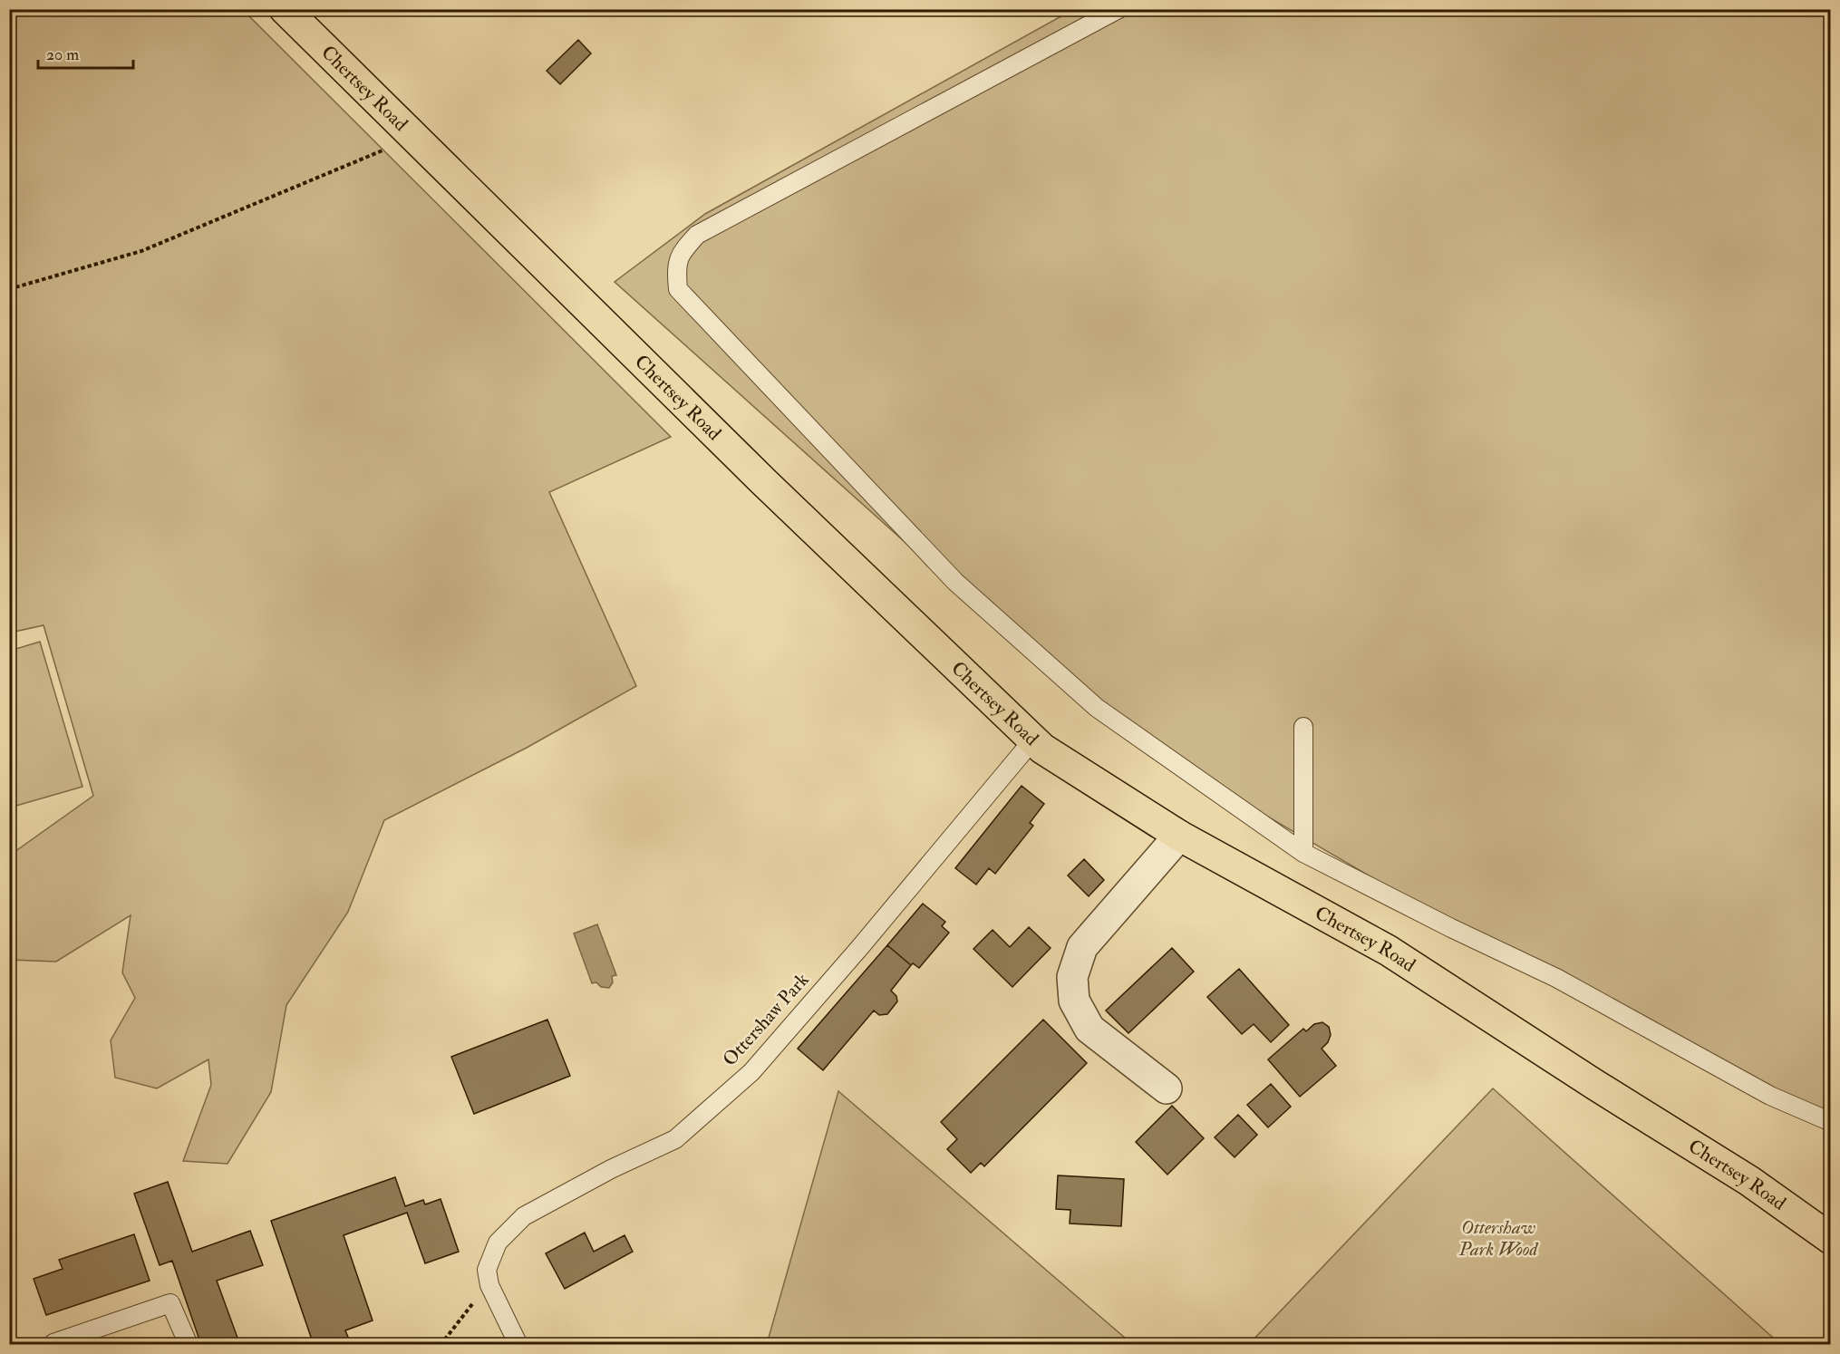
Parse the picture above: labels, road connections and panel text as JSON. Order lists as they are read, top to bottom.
{
  "streets": {
    "main road": ["Chertsey Road"],
    "lane": ["Ottershaw Park"]
  },
  "crossings": [
    ["Chertsey Road", "Ottershaw Park"]
  ],
  "parks": ["Ottershaw Park Wood"],
  "scale_bar": "20 m"
}
